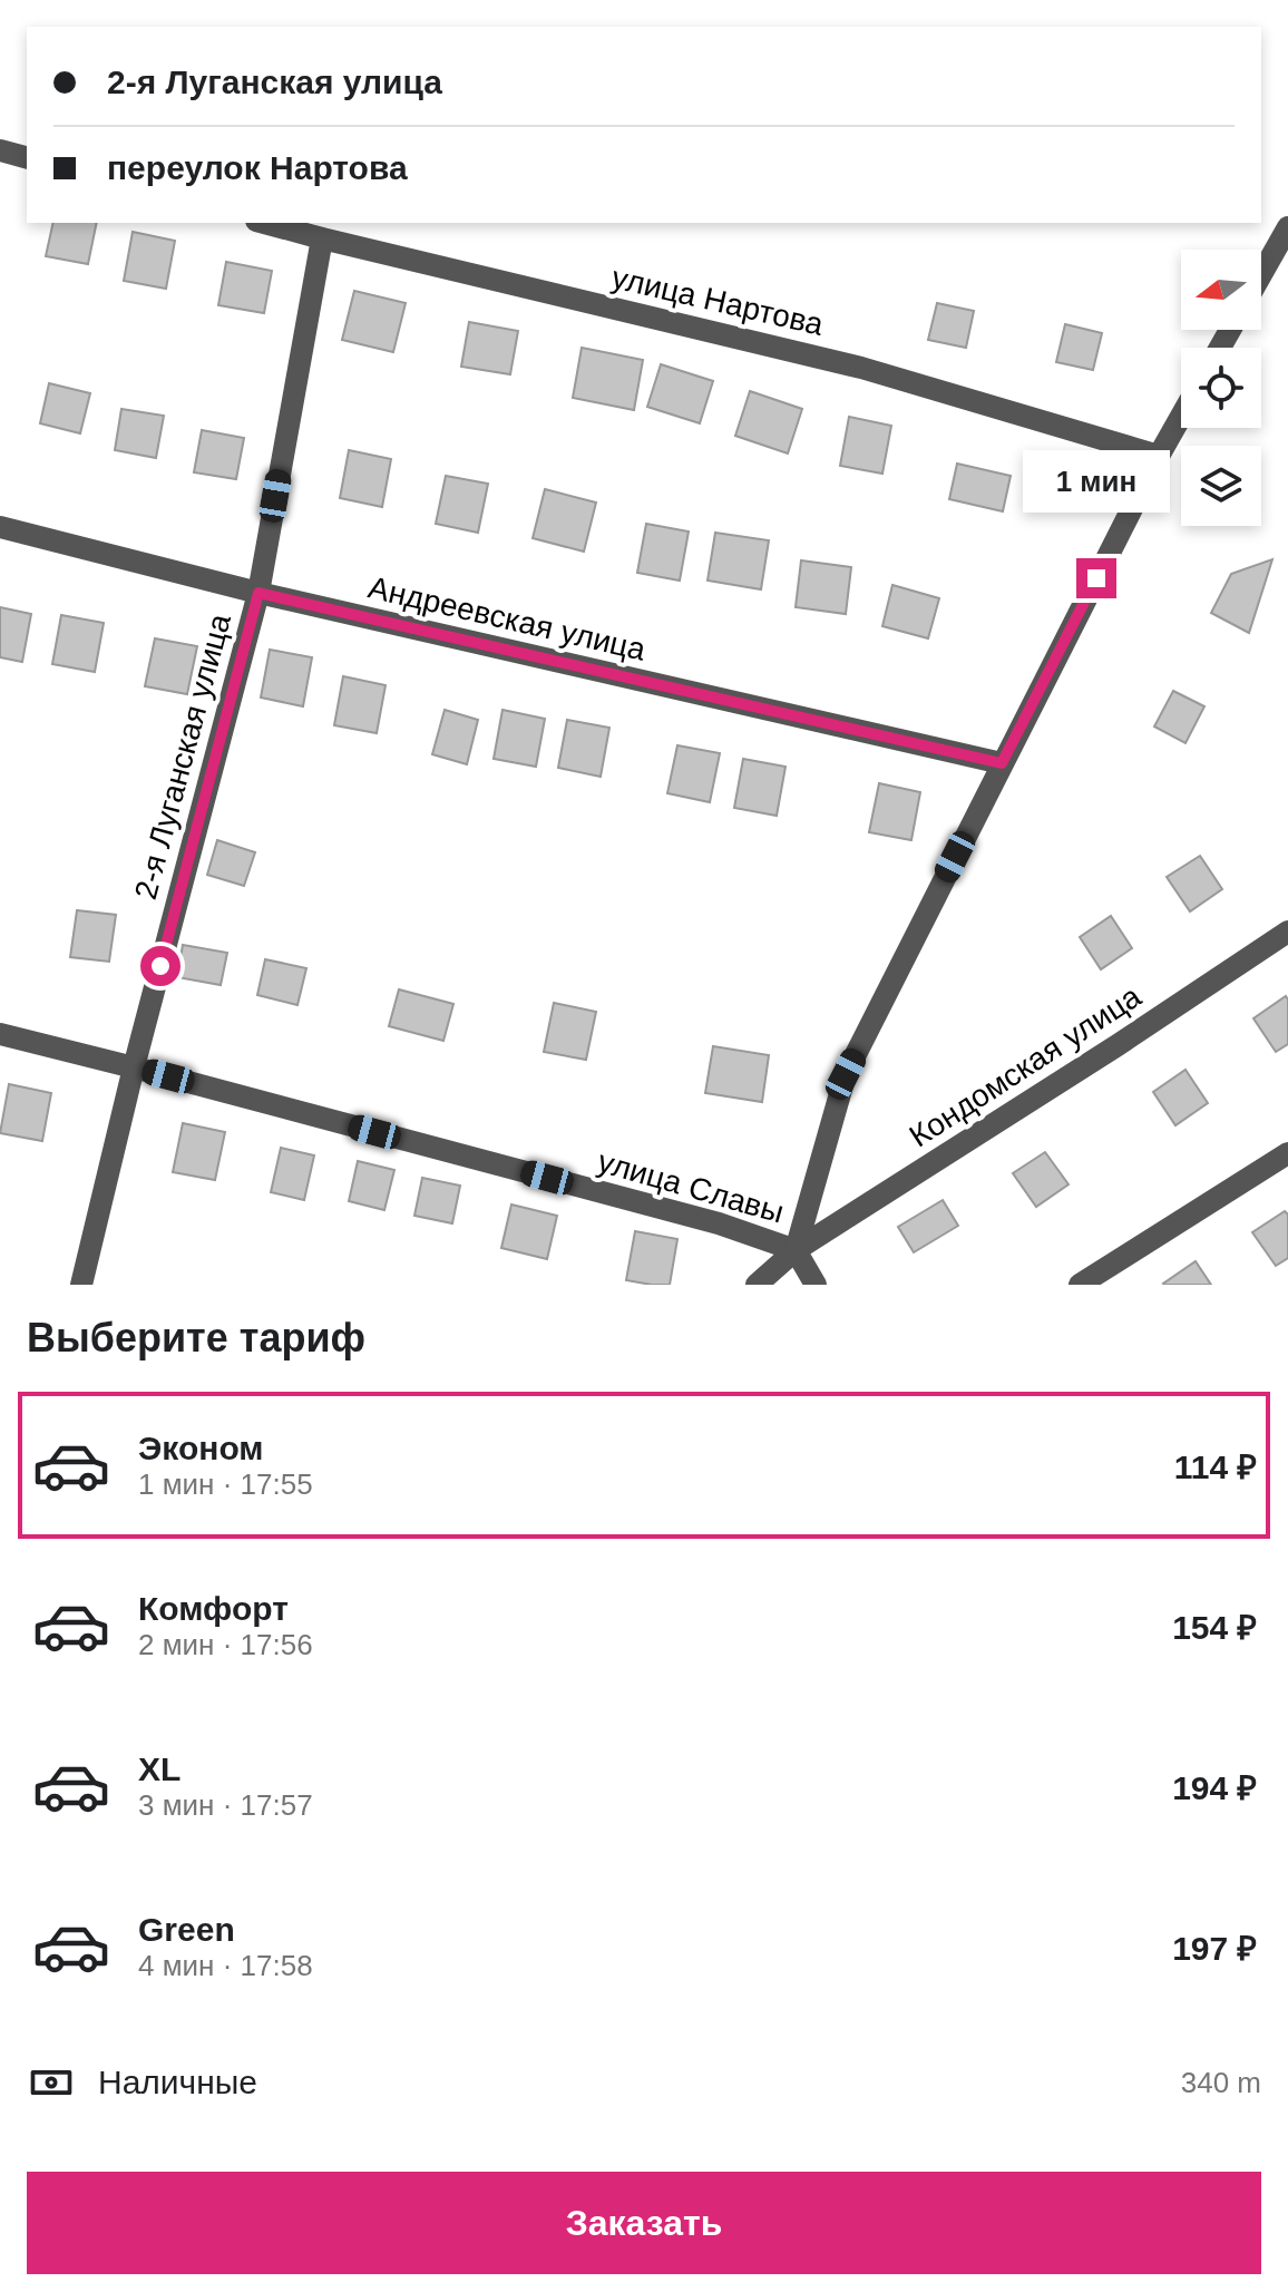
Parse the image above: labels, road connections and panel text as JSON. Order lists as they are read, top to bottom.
{
  "streets": {
    "street": [
      "улица Нартова",
      "Андреевская улица",
      "2-я Луганская улица",
      "Кондомская улица",
      "улица Славы"
    ]
  },
  "crossings": [
    ["улица Нартова", "2-я Луганская улица"],
    ["Андреевская улица", "2-я Луганская улица"],
    ["2-я Луганская улица", "улица Славы"],
    ["Кондомская улица", "улица Славы"]
  ],
  "north": "left",
  "page": {
    "banner": ["2-я Луганская улица", "переулок Нартова"],
    "bubble": "1 мин",
    "heading": "Выберите тариф",
    "list": [
      {
        "name": "Эконом",
        "note": "1 мин · 17:55",
        "value": "114 ₽"
      },
      {
        "name": "Комфорт",
        "note": "2 мин · 17:56",
        "value": "154 ₽"
      },
      {
        "name": "XL",
        "note": "3 мин · 17:57",
        "value": "194 ₽"
      },
      {
        "name": "Green",
        "note": "4 мин · 17:58",
        "value": "197 ₽"
      }
    ],
    "pay": ["Наличные", "340 m"],
    "buttons": "Заказать"
  }
}
